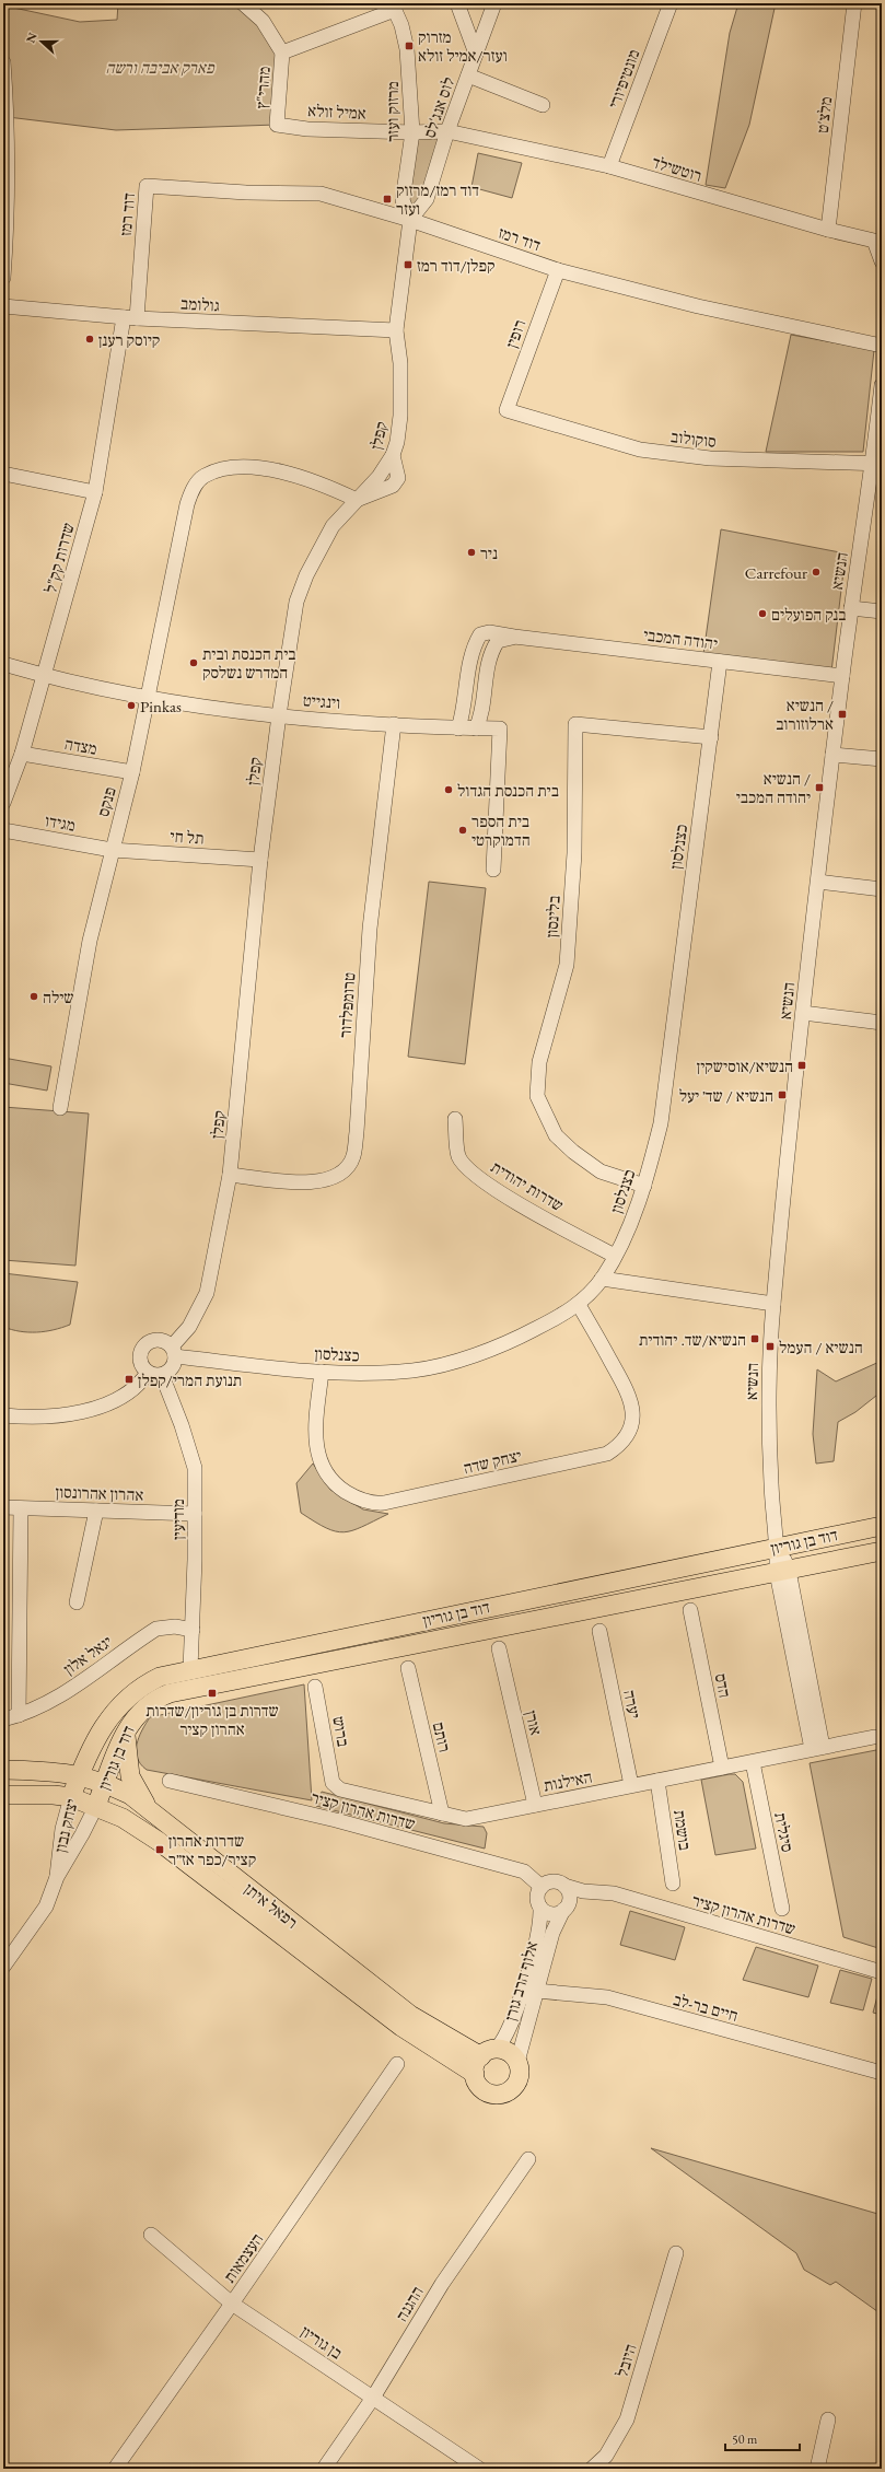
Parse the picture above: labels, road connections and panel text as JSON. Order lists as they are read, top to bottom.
{
  "streets": {
    "main road": ["דוד בן גוריון", "יצחק נבון", "רפאל איתן"],
    "street": [
      "מונטיפיורי",
      "מהרי\"ץ",
      "לוס אנג'לס",
      "אמיל זולא",
      "מרזוק ועזר",
      "מלצ'ט",
      "רוטשילד",
      "דוד רמז",
      "גולומב",
      "רופין",
      "קפלן",
      "סוקולוב",
      "שדרות קק\"ל",
      "הנשיא",
      "יהודה המכבי",
      "וינגייט",
      "מצדה",
      "פנקס",
      "מגידו",
      "תל חי",
      "כצנלסון",
      "בלינסון",
      "טרומפלדור",
      "שדרות יהודית",
      "יצחק שדה",
      "אהרון אהרונסון",
      "מודיעין",
      "יגאל אלון",
      "הדס",
      "יערה",
      "אורן",
      "ברוש",
      "רותם",
      "האילנות",
      "שדרות אהרון קציר",
      "בושמת",
      "סיגלית",
      "אלוף הרב גורן",
      "חיים בר-לב",
      "העצמאות",
      "ההגנה",
      "בן גוריון",
      "היובל"
    ]
  },
  "crossings": [
    ["מונטיפיורי", "רוטשילד"],
    ["מהרי\"ץ", "אמיל זולא"],
    ["מהרי\"ץ", "מרזוק ועזר"],
    ["לוס אנג'לס", "אמיל זולא"],
    ["לוס אנג'לס", "מרזוק ועזר"],
    ["לוס אנג'לס", "רוטשילד"],
    ["לוס אנג'לס", "דוד רמז"],
    ["לוס אנג'לס", "קפלן"],
    ["אמיל זולא", "מרזוק ועזר"],
    ["אמיל זולא", "רוטשילד"],
    ["מרזוק ועזר", "דוד רמז"],
    ["מרזוק ועזר", "קפלן"],
    ["מלצ'ט", "רוטשילד"],
    ["דוד רמז", "גולומב"],
    ["דוד רמז", "רופין"],
    ["דוד רמז", "קפלן"],
    ["דוד רמז", "שדרות קק\"ל"],
    ["גולומב", "קפלן"],
    ["גולומב", "שדרות קק\"ל"],
    ["רופין", "סוקולוב"],
    ["קפלן", "וינגייט"],
    ["קפלן", "פנקס"],
    ["קפלן", "תל חי"],
    ["קפלן", "כצנלסון"],
    ["קפלן", "טרומפלדור"],
    ["קפלן", "מודיעין"],
    ["סוקולוב", "הנשיא"],
    ["שדרות קק\"ל", "וינגייט"],
    ["שדרות קק\"ל", "מצדה"],
    ["הנשיא", "יהודה המכבי"],
    ["הנשיא", "דוד בן גוריון"],
    ["יהודה המכבי", "וינגייט"],
    ["יהודה המכבי", "כצנלסון"],
    ["וינגייט", "פנקס"],
    ["וינגייט", "טרומפלדור"],
    ["מצדה", "פנקס"],
    ["פנקס", "מגידו"],
    ["פנקס", "תל חי"],
    ["מגידו", "תל חי"],
    ["כצנלסון", "בלינסון"],
    ["כצנלסון", "שדרות יהודית"],
    ["כצנלסון", "יצחק שדה"],
    ["כצנלסון", "מודיעין"],
    ["אהרון אהרונסון", "מודיעין"],
    ["מודיעין", "דוד בן גוריון"],
    ["מודיעין", "יגאל אלון"],
    ["דוד בן גוריון", "יצחק נבון"],
    ["דוד בן גוריון", "רפאל איתן"],
    ["הדס", "האילנות"],
    ["יערה", "האילנות"],
    ["אורן", "האילנות"],
    ["ברוש", "האילנות"],
    ["רותם", "האילנות"],
    ["האילנות", "בושמת"],
    ["האילנות", "סיגלית"],
    ["שדרות אהרון קציר", "אלוף הרב גורן"],
    ["יצחק נבון", "רפאל איתן"],
    ["רפאל איתן", "אלוף הרב גורן"],
    ["אלוף הרב גורן", "חיים בר-לב"],
    ["העצמאות", "בן גוריון"],
    ["ההגנה", "בן גוריון"]
  ],
  "parks": ["פארק אביבה ורשה"],
  "places": {
    "transit": [
      "מזרוק ועזר/אמיל זולא",
      "דוד רמז/מרזוק ועזר",
      "קפלן/דוד רמז",
      "הנשיא / ארלוזורוב",
      "הנשיא / יהודה המכבי",
      "הנשיא/אוסישקין",
      "הנשיא / שד׳ יעל",
      "הנשיא/שד. יהודית",
      "הנשיא / העמל",
      "תנועת המרי/קפלן",
      "שדרות בן גוריון/שדרות אהרון קציר",
      "שדרות אהרון קציר/כפר אז״ר"
    ],
    "other": [
      "קיוסק רענן",
      "ניר",
      "Carrefour",
      "בנק הפועלים",
      "בית הכנסת ובית המדרש נשלסק",
      "Pinkas",
      "בית הכנסת הגדול",
      "בית הספר הדמוקרטי",
      "שילה"
    ]
  },
  "scale_bar": "50 m",
  "north": "left"
}
